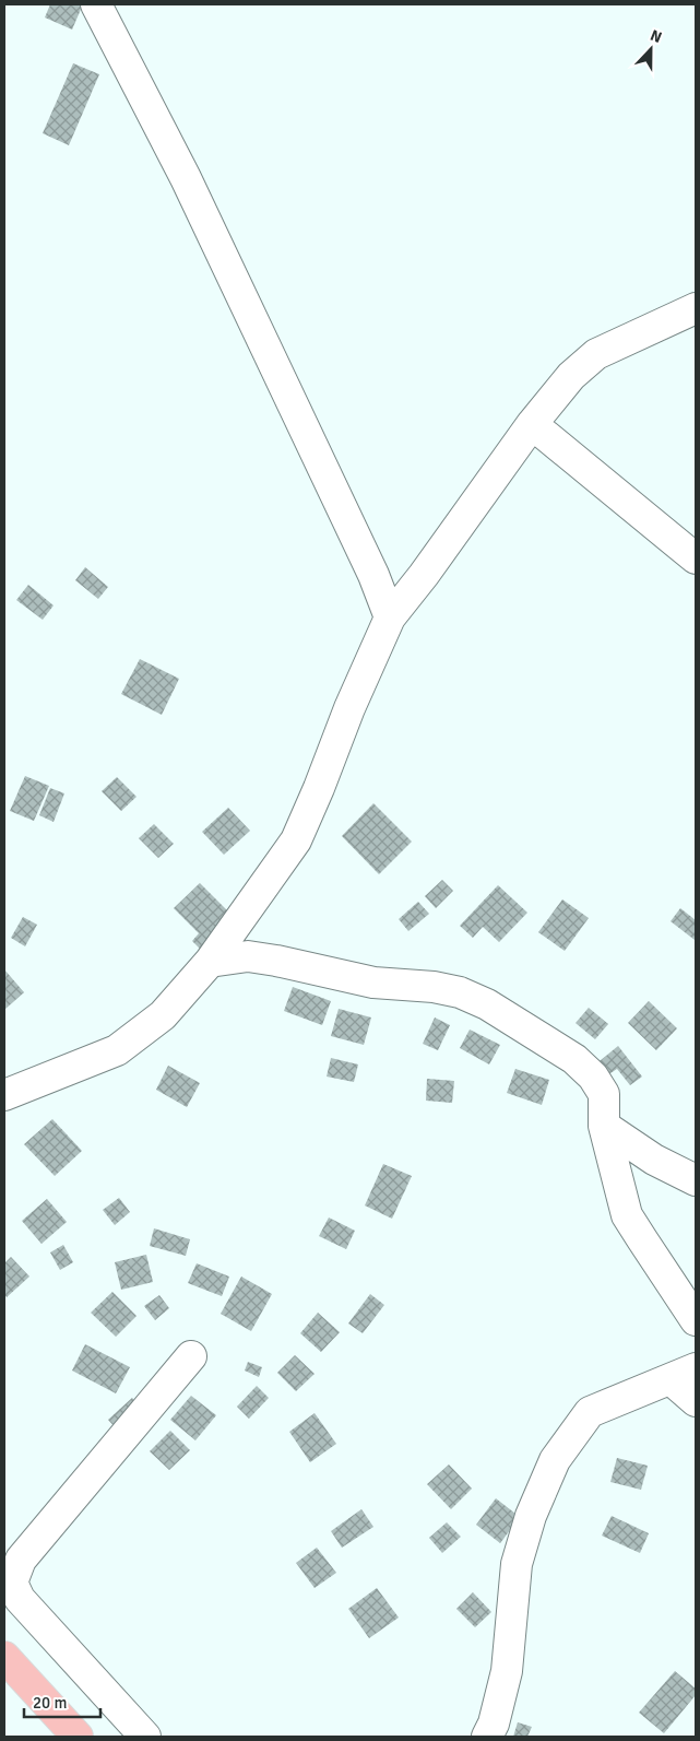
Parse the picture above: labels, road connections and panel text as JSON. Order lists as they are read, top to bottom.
{
  "scale_bar": "20 m",
  "north": "top"
}
